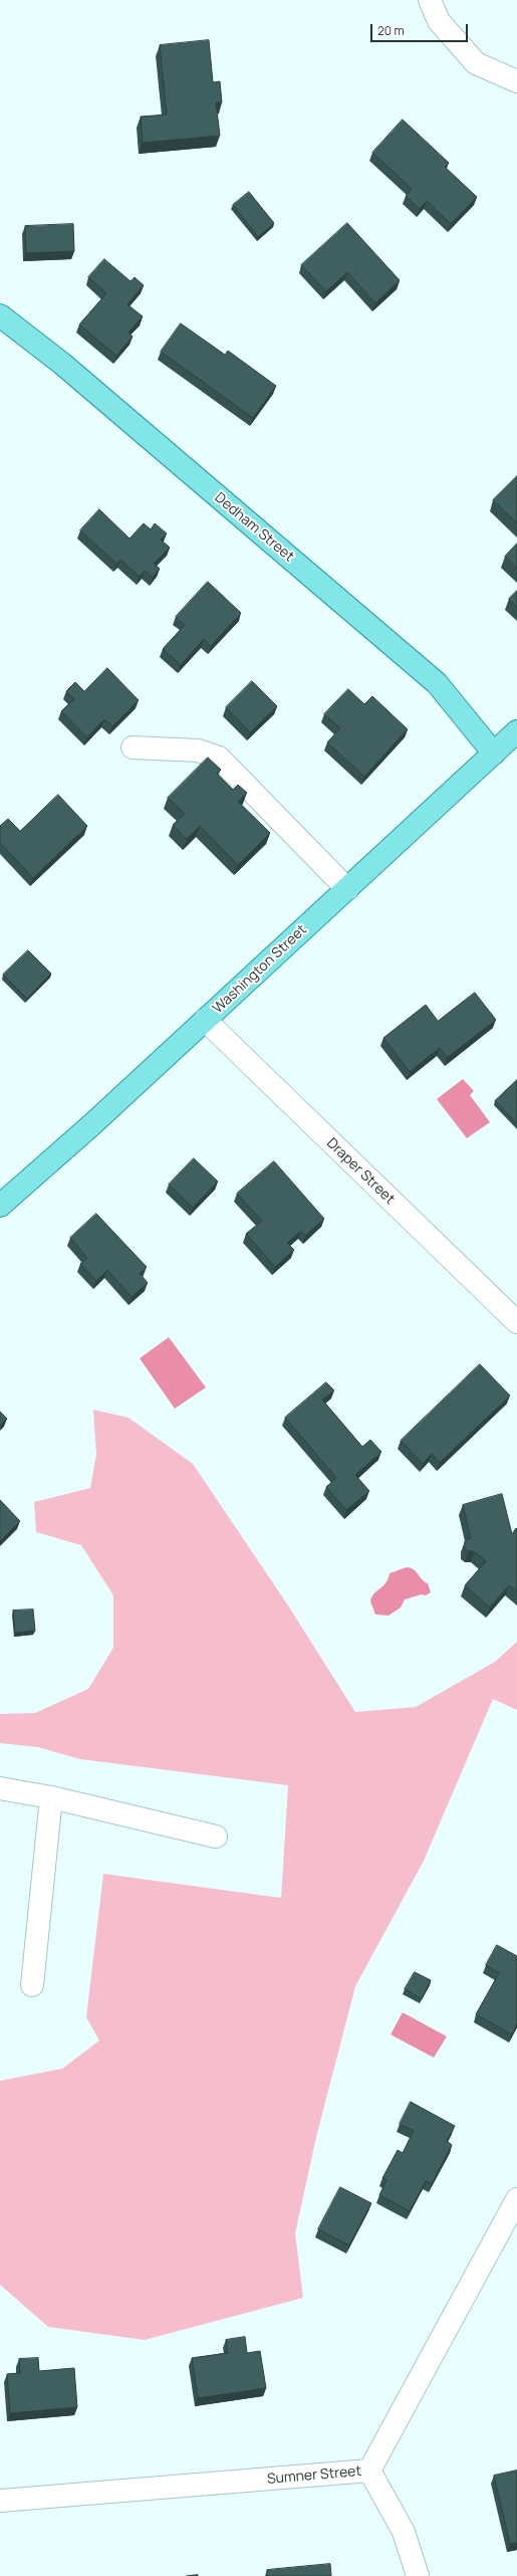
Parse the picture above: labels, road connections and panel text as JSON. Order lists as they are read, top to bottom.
{
  "streets": {
    "main road": ["Dedham Street", "Washington Street"],
    "street": ["Draper Street", "Sumner Street"]
  },
  "crossings": [
    ["Dedham Street", "Washington Street"],
    ["Washington Street", "Draper Street"]
  ],
  "scale_bar": "20 m"
}
